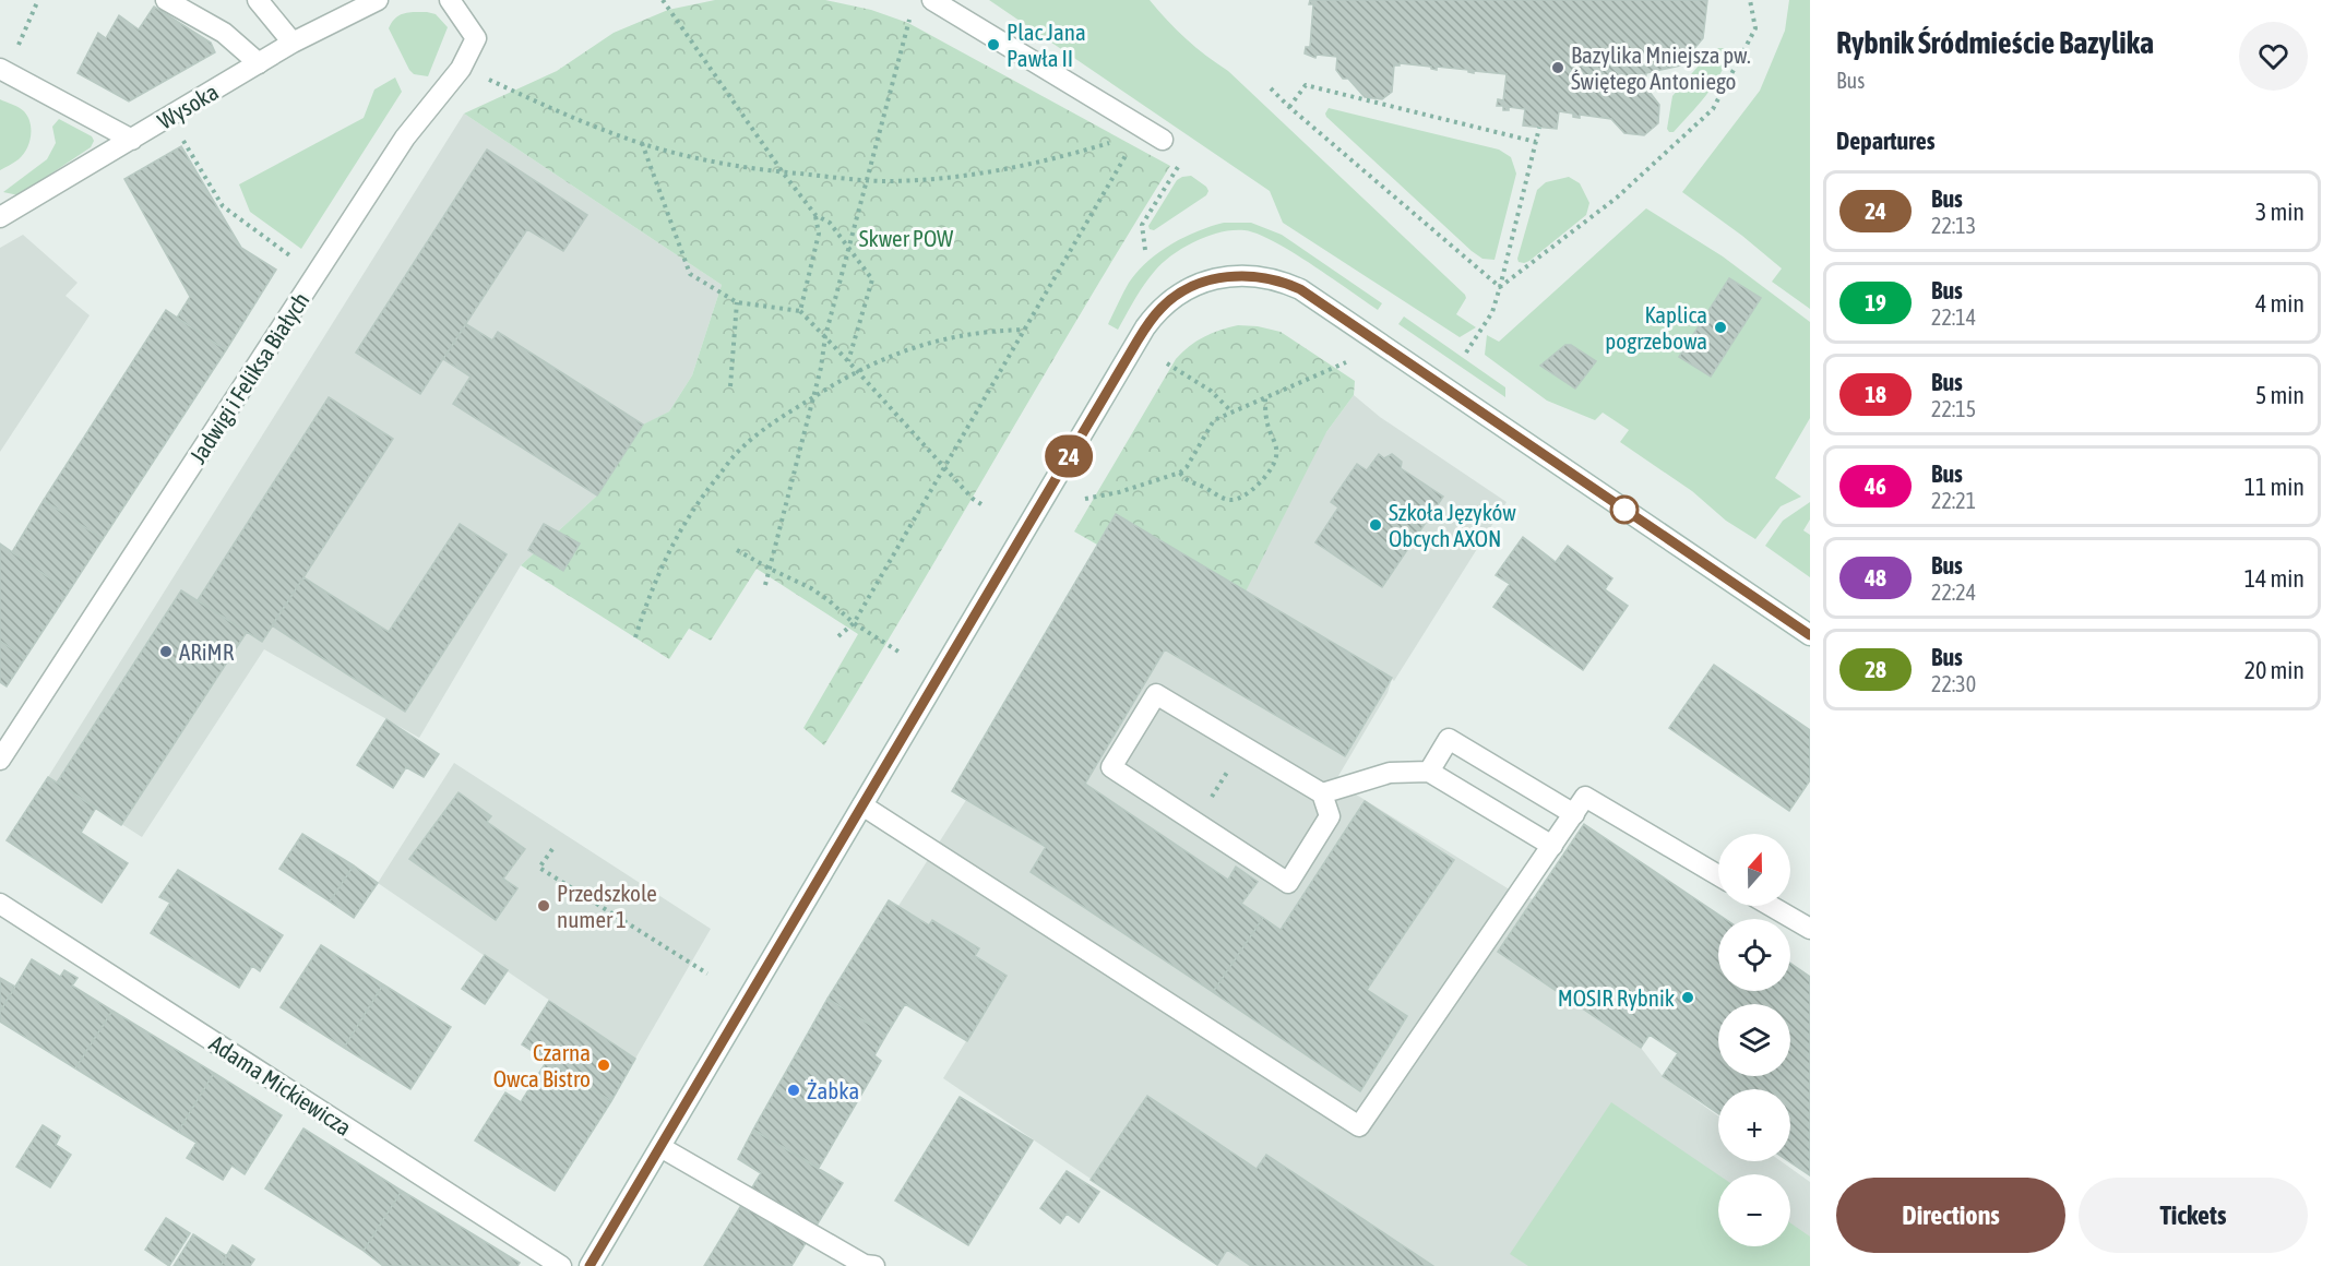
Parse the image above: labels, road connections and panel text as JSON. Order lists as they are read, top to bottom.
{
  "streets": {
    "street": ["Wysoka", "Jadwigi i Feliksa Białych", "Adama Mickiewicza"]
  },
  "parks": ["Skwer POW"],
  "places": [
    "Plac Jana Pawła II",
    "Bazylika Mniejsza pw. Świętego Antoniego",
    "Kaplica pogrzebowa",
    "Szkoła Języków Obcych AXON",
    "ARiMR",
    "Przedszkole numer 1",
    "MOSIR Rybnik",
    "Czarna Owca Bistro",
    "Żabka"
  ],
  "lines": ["bus line 24"],
  "north": "top",
  "page": {
    "on_map": "24",
    "heading": [
      ["Rybnik Śródmieście Bazylika", "Bus"],
      "Departures"
    ],
    "list": [
      {
        "mark": "24",
        "name": "Bus",
        "note": "22:13",
        "value": "3 min"
      },
      {
        "mark": "19",
        "name": "Bus",
        "note": "22:14",
        "value": "4 min"
      },
      {
        "mark": "18",
        "name": "Bus",
        "note": "22:15",
        "value": "5 min"
      },
      {
        "mark": "46",
        "name": "Bus",
        "note": "22:21",
        "value": "11 min"
      },
      {
        "mark": "48",
        "name": "Bus",
        "note": "22:24",
        "value": "14 min"
      },
      {
        "mark": "28",
        "name": "Bus",
        "note": "22:30",
        "value": "20 min"
      }
    ],
    "map_buttons": ["+", "−"],
    "buttons": ["Directions", "Tickets"]
  }
}
